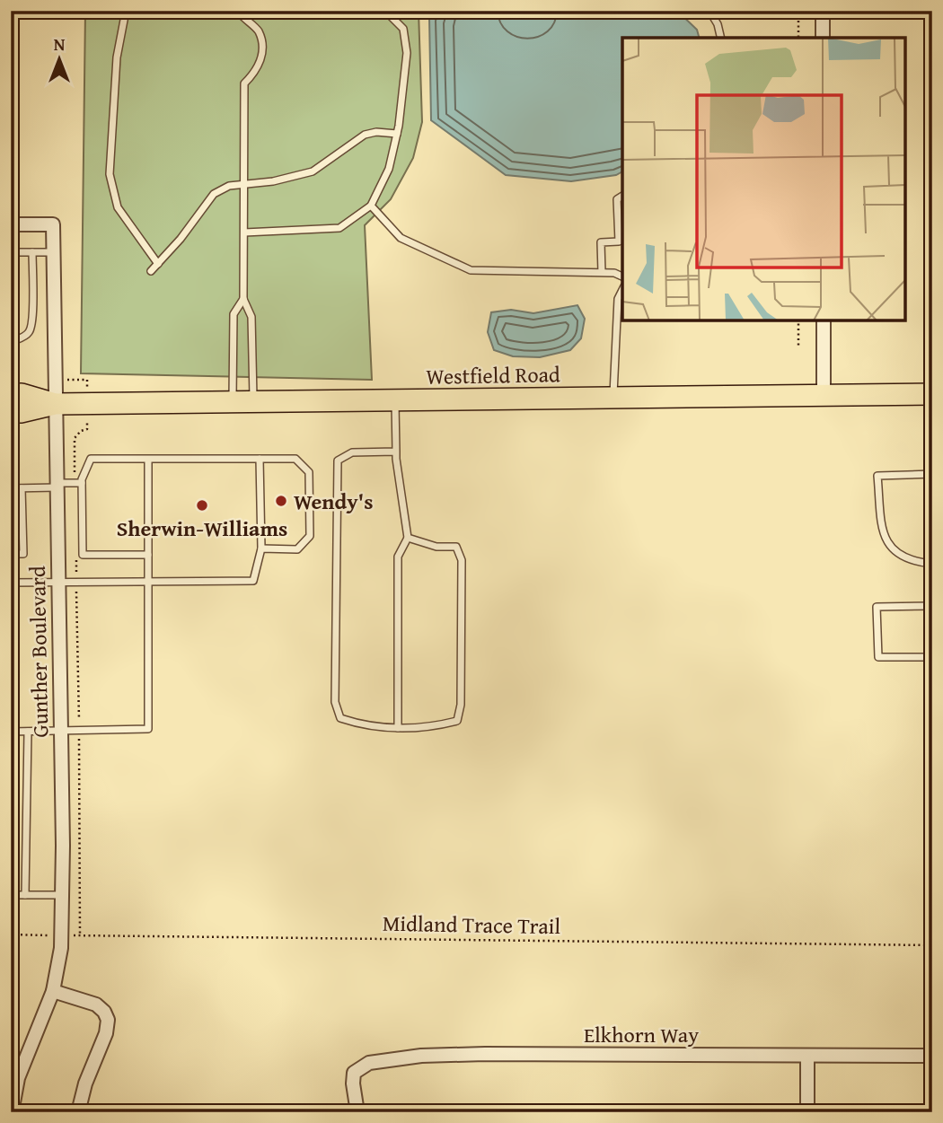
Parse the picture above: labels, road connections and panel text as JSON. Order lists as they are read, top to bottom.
{
  "streets": {
    "main road": ["Westfield Road"],
    "street": ["Gunther Boulevard", "Elkhorn Way"],
    "path": ["Midland Trace Trail"]
  },
  "crossings": [
    ["Westfield Road", "Gunther Boulevard"],
    ["Gunther Boulevard", "Midland Trace Trail"]
  ],
  "places": ["Wendy's", "Sherwin-Williams"],
  "north": "top"
}
